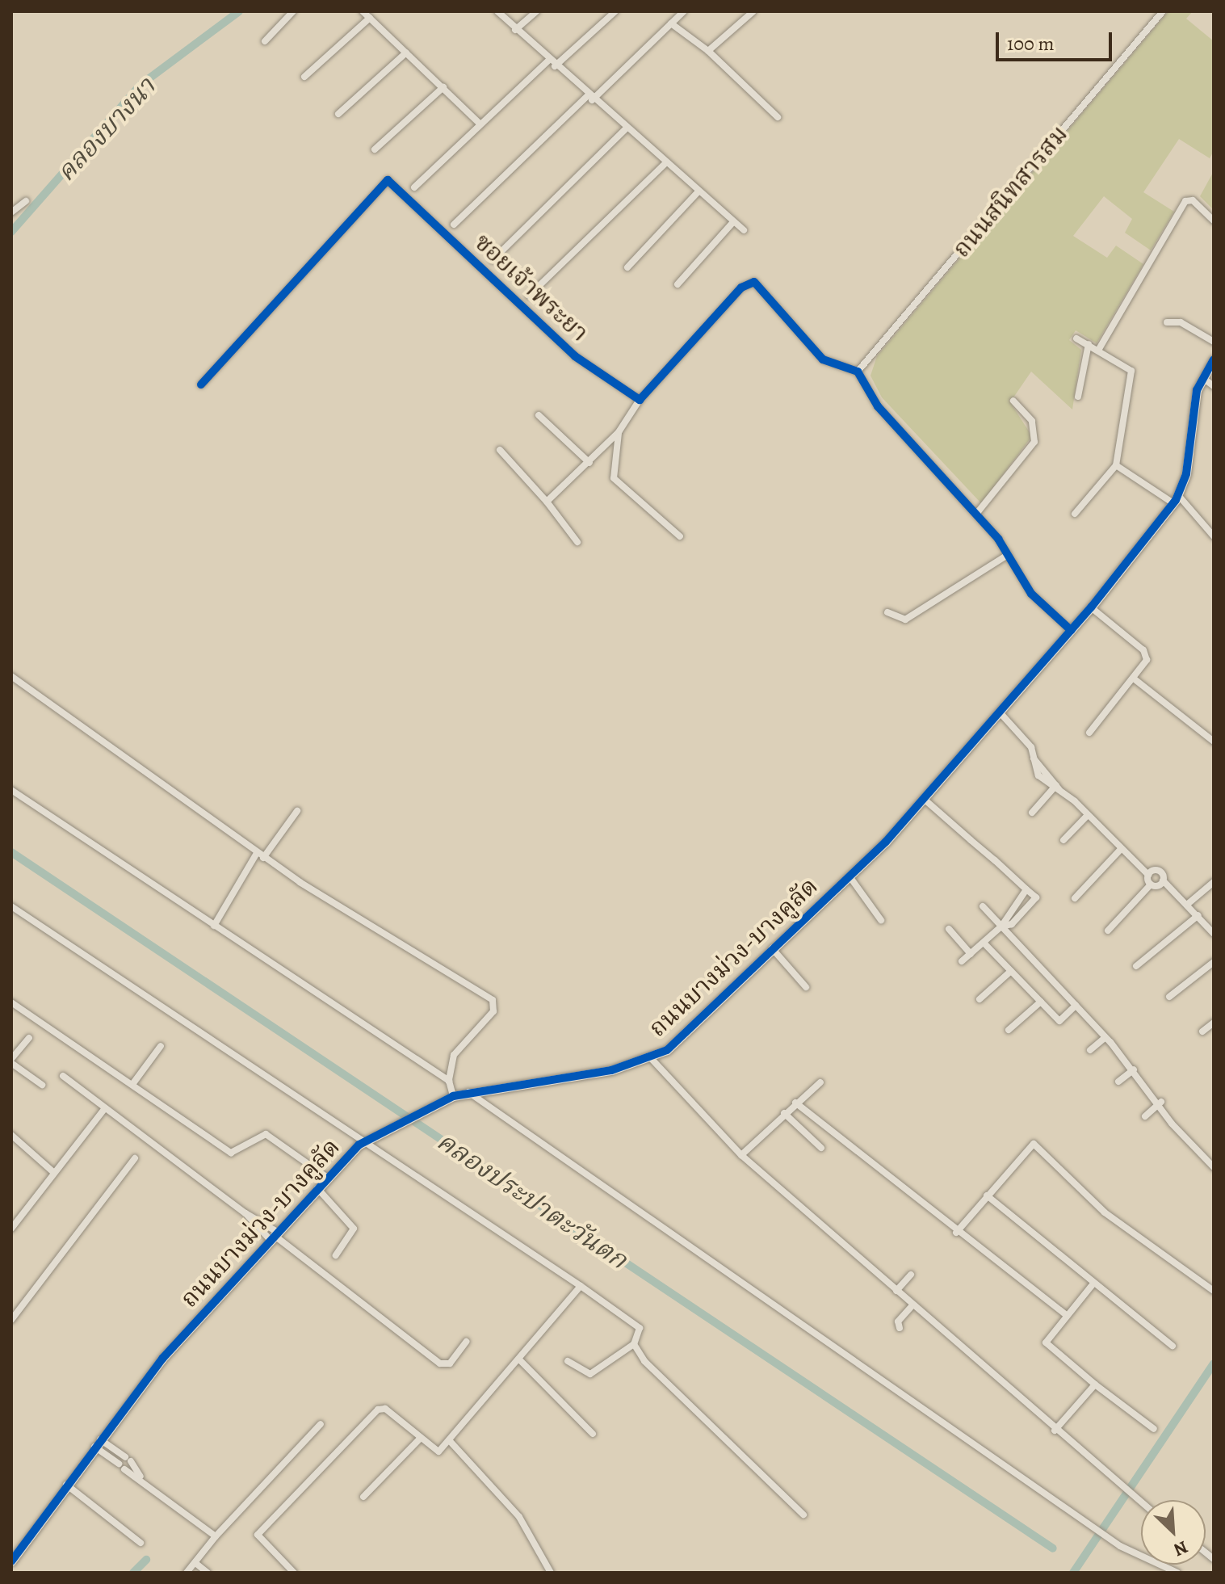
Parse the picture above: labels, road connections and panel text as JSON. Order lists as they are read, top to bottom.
{
  "streets": {
    "street": ["ถนนสนิทสารสม", "ซอยเจ้าพระยา", "ถนนบางม่วง-บางคูลัด"]
  },
  "water": ["คลองบางนา", "คลองประปาตะวันตก"],
  "scale_bar": "100 m",
  "north": "bottom right"
}
